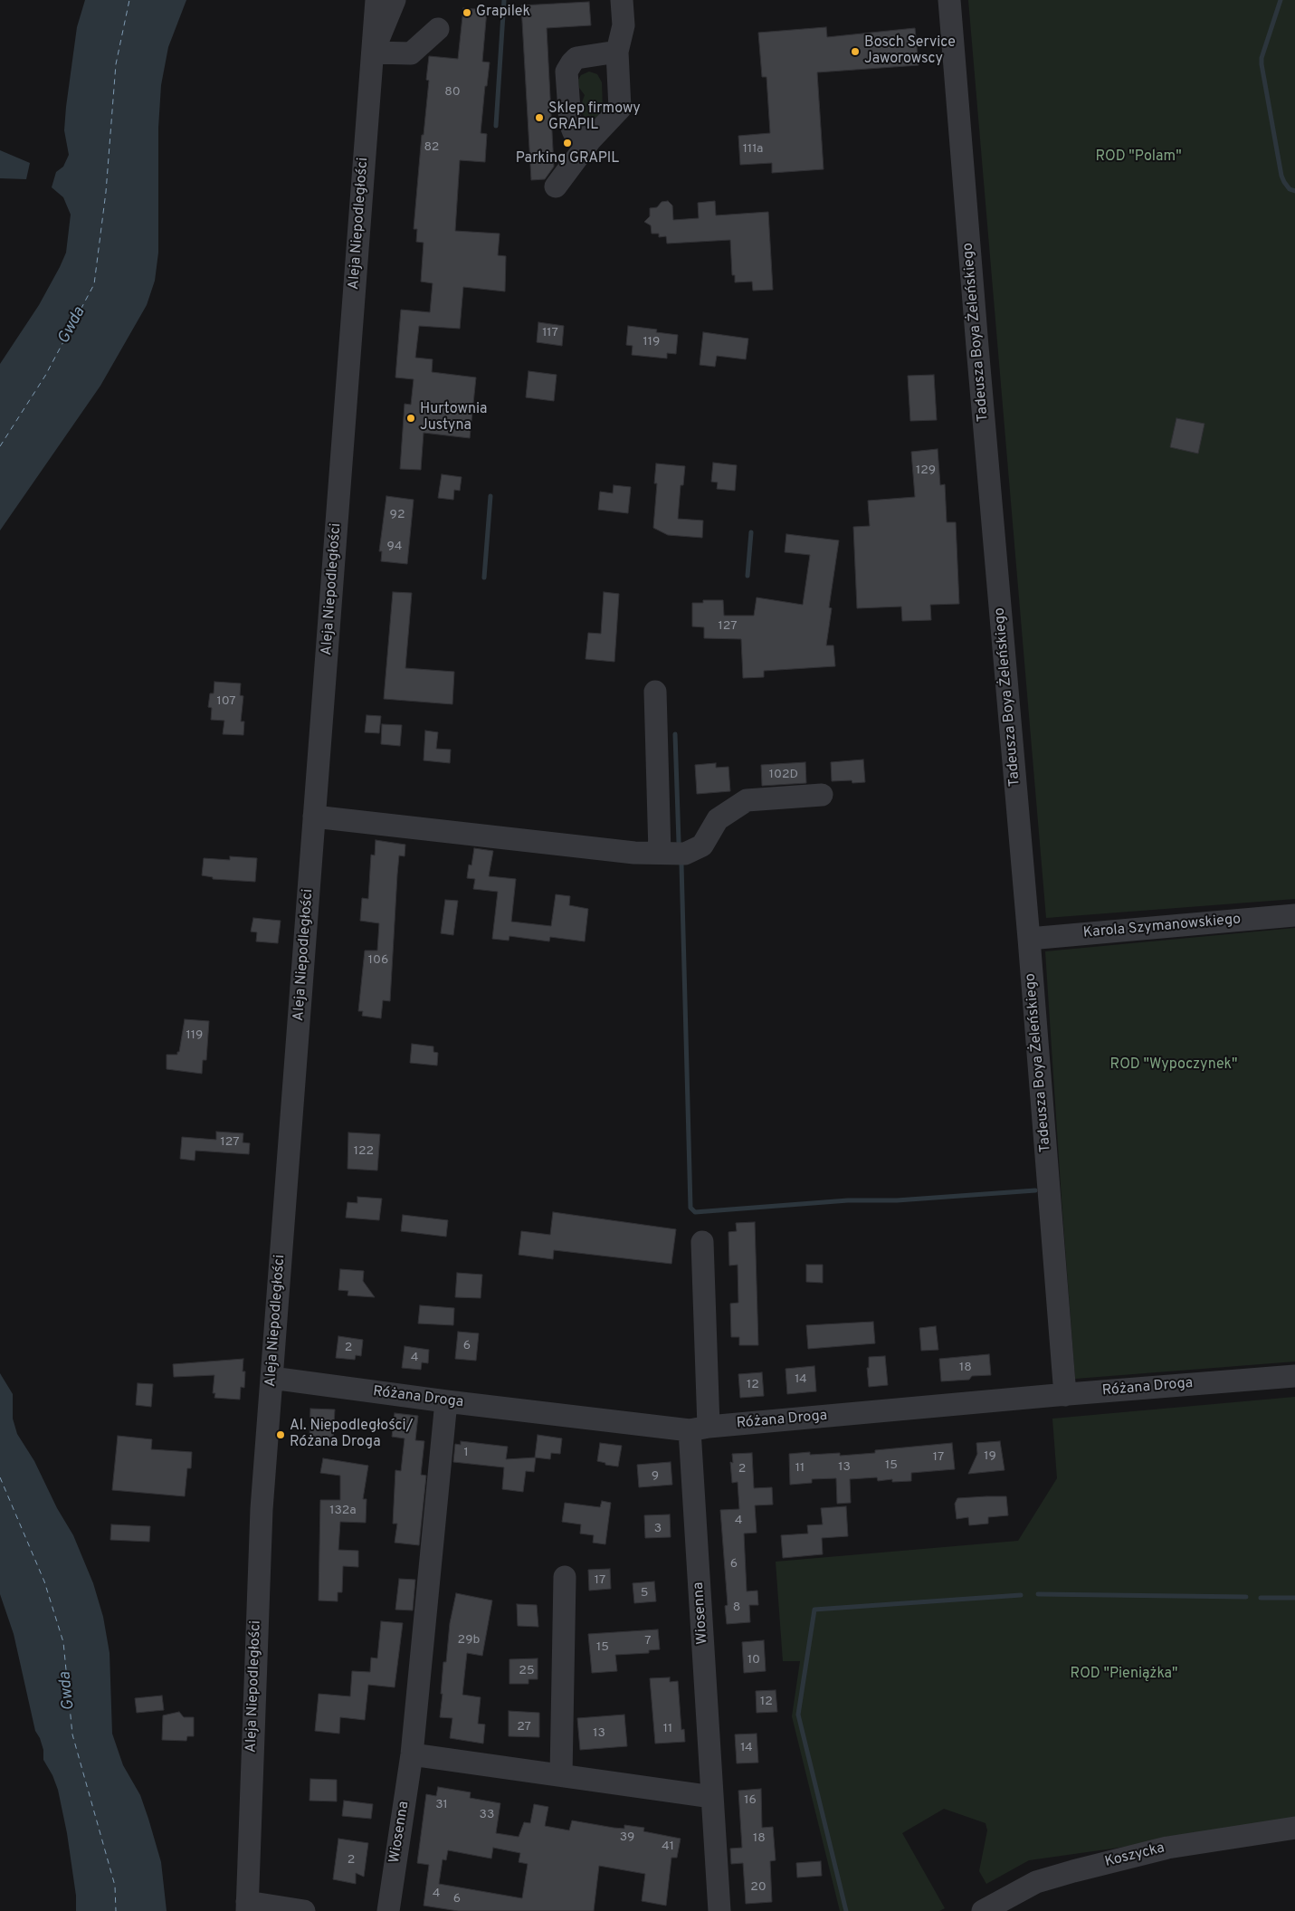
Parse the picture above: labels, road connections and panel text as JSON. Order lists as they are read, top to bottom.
{
  "streets": {
    "street": [
      "Aleja Niepodległości",
      "Tadeusza Boya Żeleńskiego",
      "Karola Szymanowskiego",
      "Różana Droga",
      "Wiosenna",
      "Koszycka"
    ]
  },
  "crossings": [
    ["Aleja Niepodległości", "Różana Droga"],
    ["Tadeusza Boya Żeleńskiego", "Karola Szymanowskiego"],
    ["Tadeusza Boya Żeleńskiego", "Różana Droga"],
    ["Różana Droga", "Wiosenna"]
  ],
  "water": ["Gwda"],
  "parks": ["ROD \"Polam\"", "ROD \"Wypoczynek\"", "ROD \"Pieniążka\""],
  "places": [
    "Grapilek",
    "Bosch Service Jaworowscy",
    "Sklep firmowy GRAPIL",
    "Parking GRAPIL",
    "Hurtownia Justyna",
    "Al. Niepodległości/ Różana Droga"
  ],
  "house_numbers": [
    "80",
    "82",
    "111a",
    "117",
    "119",
    "129",
    "92",
    "94",
    "127",
    "107",
    "102D",
    "106",
    "119",
    "127",
    "122",
    "6",
    "2",
    "4",
    "18",
    "14",
    "12",
    "1",
    "19",
    "17",
    "15",
    "13",
    "11",
    "2",
    "9",
    "132a",
    "4",
    "3",
    "6",
    "17",
    "5",
    "8",
    "29b",
    "7",
    "15",
    "10",
    "25",
    "12",
    "27",
    "11",
    "13",
    "14",
    "16",
    "31",
    "33",
    "39",
    "18",
    "41",
    "2",
    "20",
    "4",
    "6"
  ]
}
